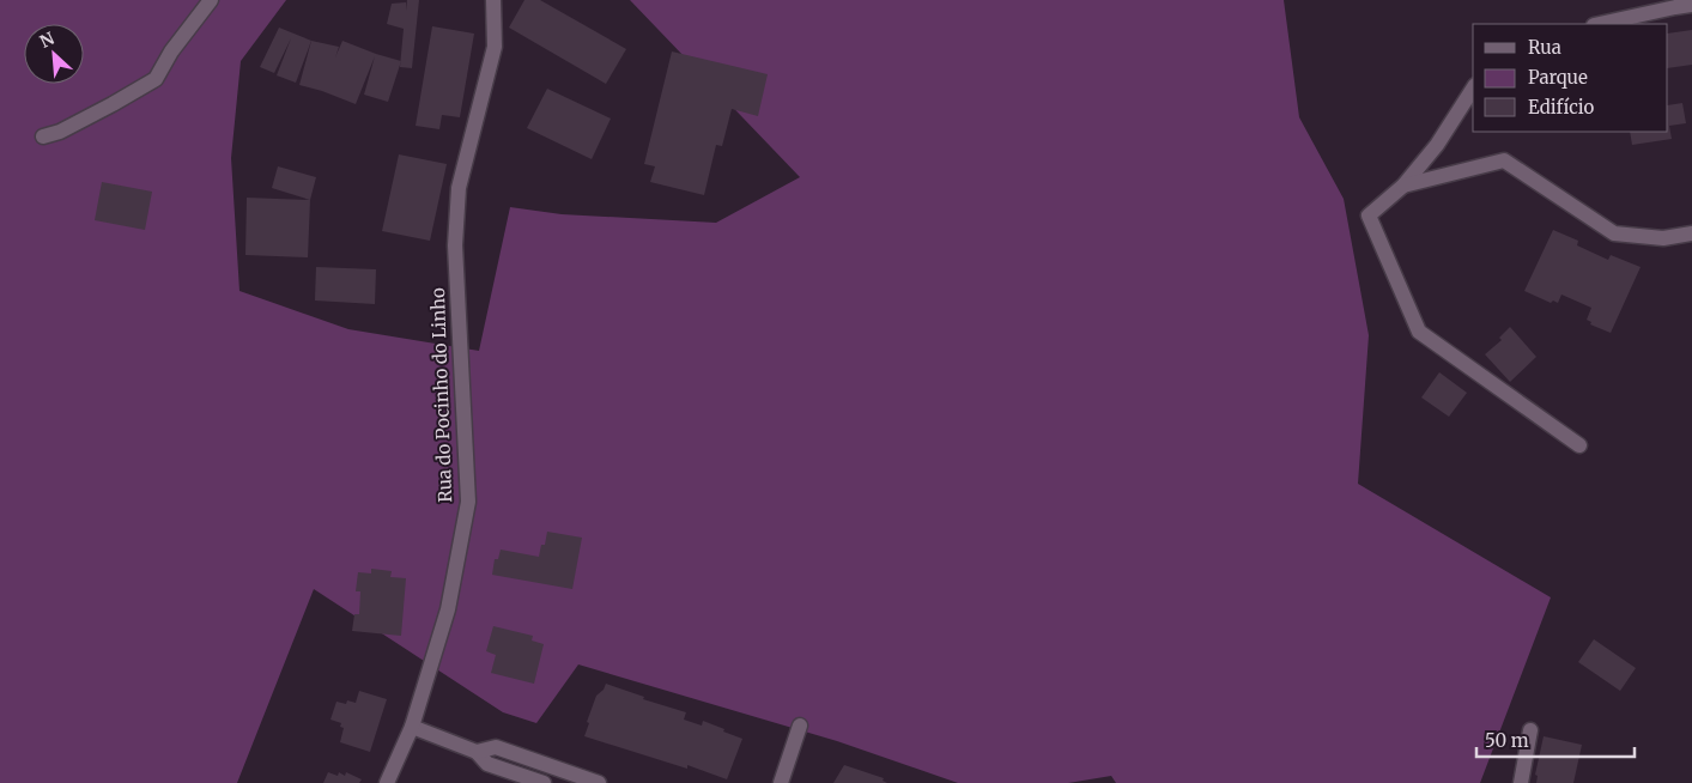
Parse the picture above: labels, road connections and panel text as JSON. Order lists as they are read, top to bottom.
{
  "streets": {
    "street": ["Rua do Pocinho do Linho"]
  },
  "legend": ["Rua", "Parque", "Edifício"],
  "scale_bar": "50 m",
  "north": "top left"
}
